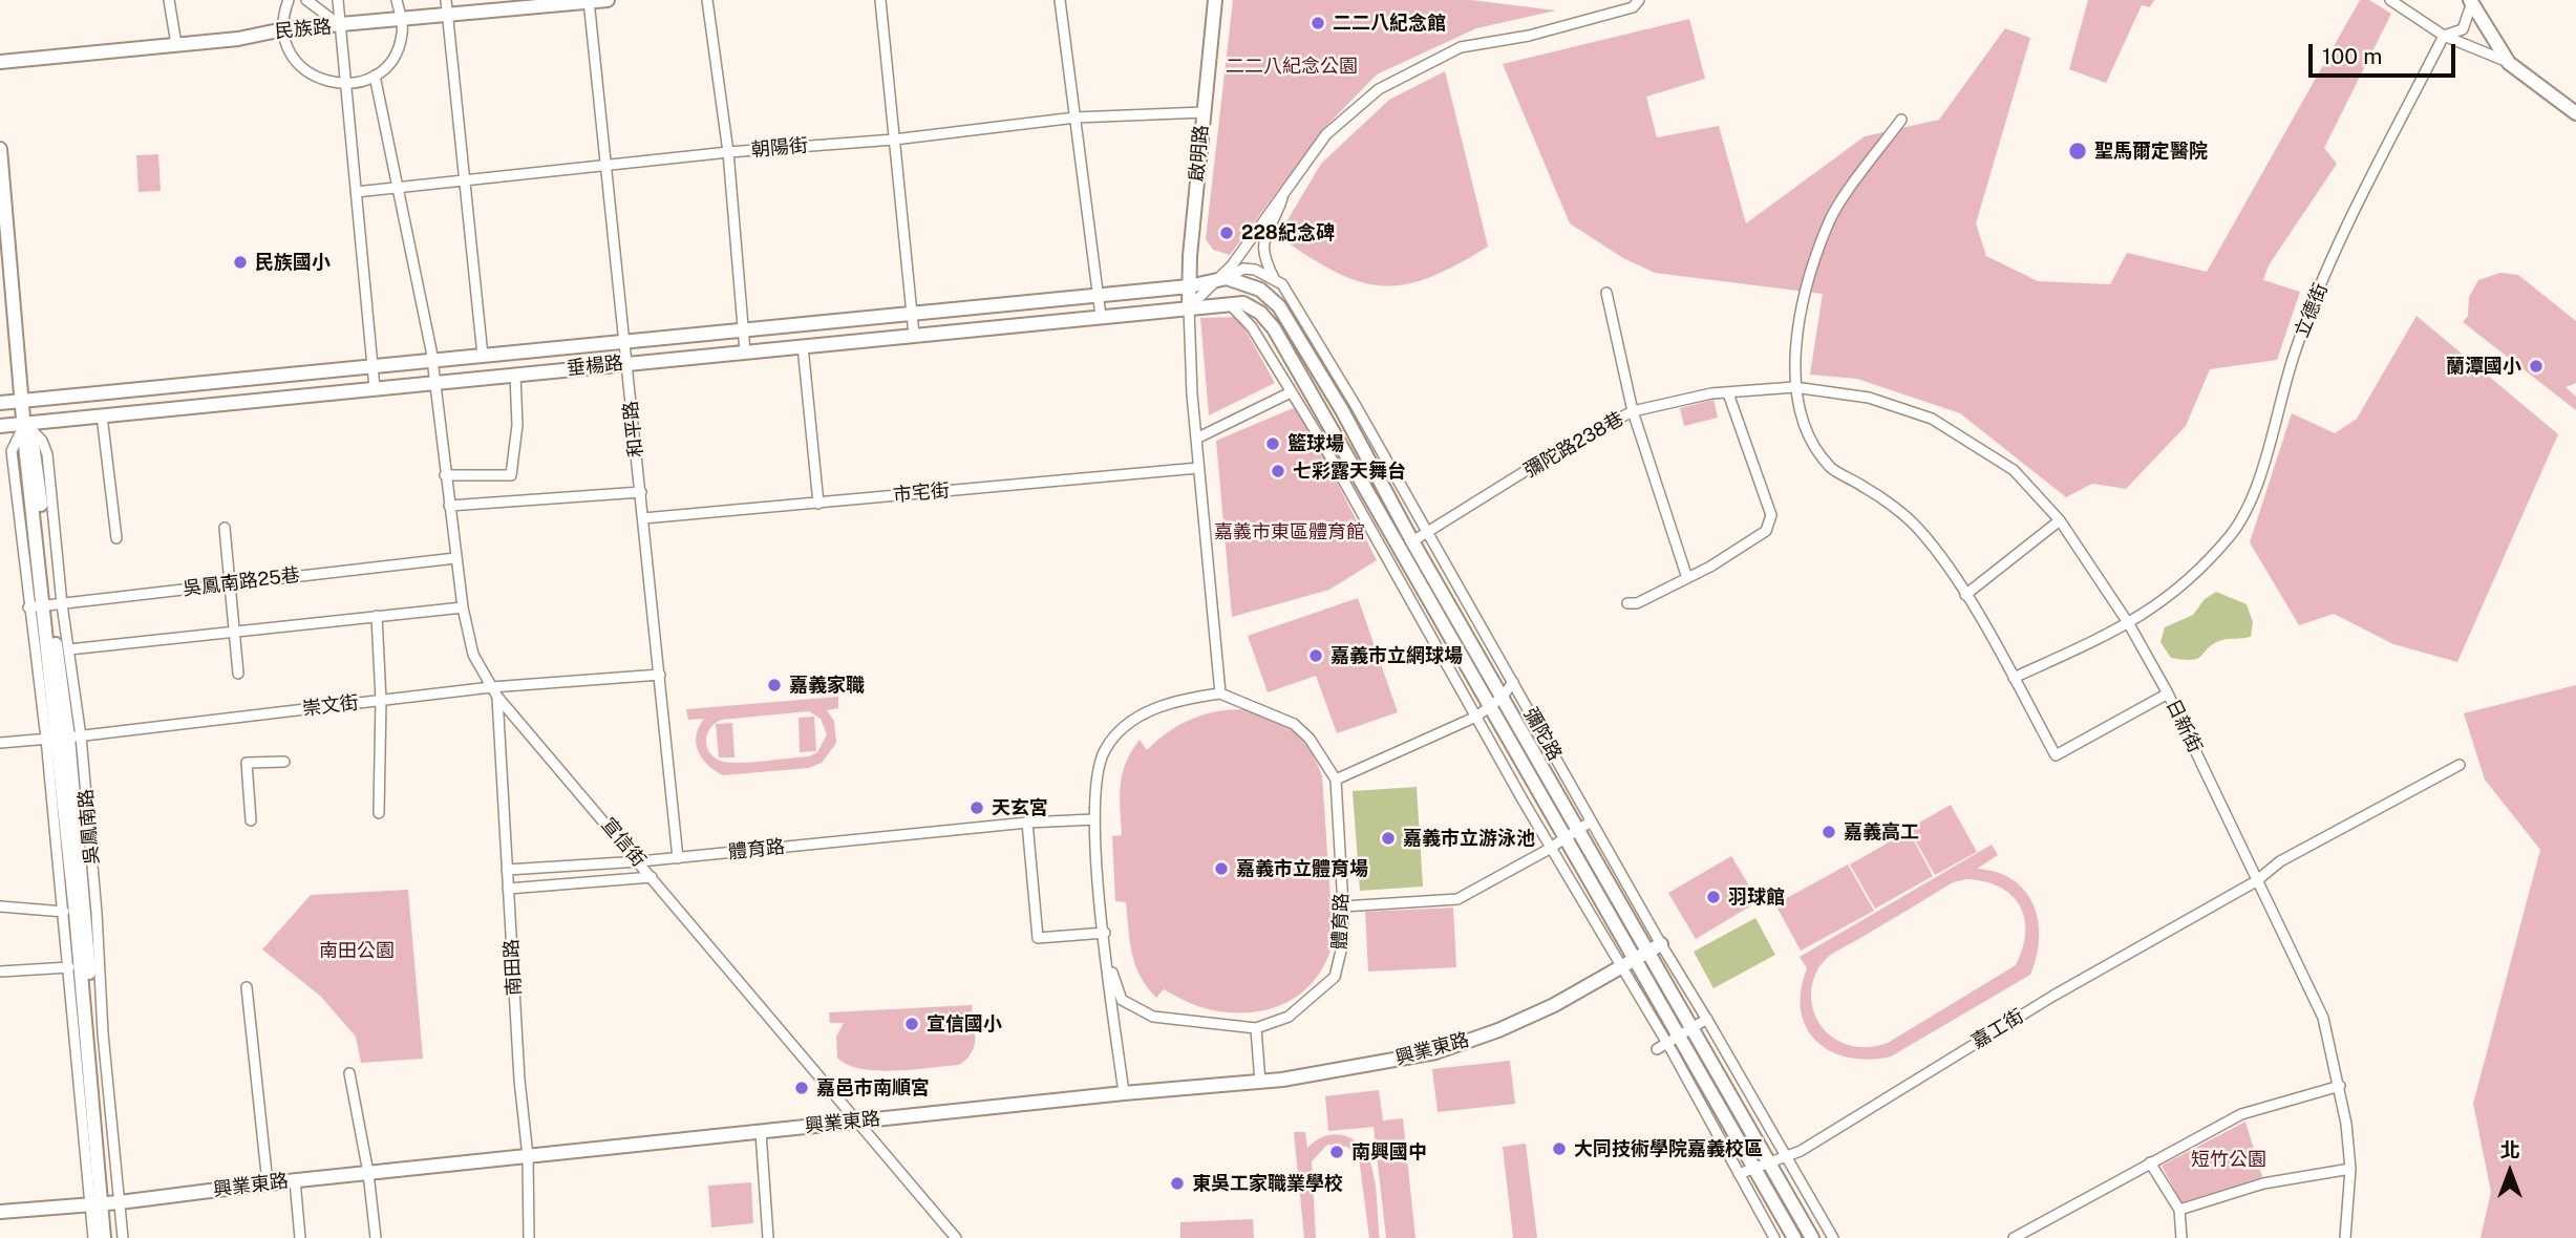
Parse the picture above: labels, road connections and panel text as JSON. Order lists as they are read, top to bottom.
{
  "streets": {
    "street": [
      "民族路",
      "朝陽街",
      "啟明路",
      "立德街",
      "垂楊路",
      "和平路",
      "彌陀路238巷",
      "市宅街",
      "吳鳳南路25巷",
      "崇文街",
      "日新街",
      "彌陀路",
      "吳鳳南路",
      "宣信街",
      "體育路",
      "南田路",
      "嘉工街",
      "興業東路"
    ]
  },
  "crossings": [
    ["民族路", "和平路"],
    ["朝陽街", "啟明路"],
    ["朝陽街", "和平路"],
    ["朝陽街", "宣信街"],
    ["啟明路", "垂楊路"],
    ["啟明路", "彌陀路"],
    ["立德街", "日新街"],
    ["垂楊路", "和平路"],
    ["垂楊路", "彌陀路"],
    ["垂楊路", "吳鳳南路"],
    ["垂楊路", "宣信街"],
    ["和平路", "市宅街"],
    ["和平路", "崇文街"],
    ["和平路", "體育路"],
    ["彌陀路238巷", "日新街"],
    ["彌陀路238巷", "彌陀路"],
    ["吳鳳南路25巷", "吳鳳南路"],
    ["吳鳳南路25巷", "宣信街"],
    ["崇文街", "吳鳳南路"],
    ["崇文街", "宣信街"],
    ["日新街", "嘉工街"],
    ["彌陀路", "嘉工街"],
    ["彌陀路", "興業東路"],
    ["吳鳳南路", "興業東路"],
    ["宣信街", "體育路"],
    ["宣信街", "南田路"],
    ["宣信街", "興業東路"],
    ["體育路", "南田路"],
    ["體育路", "興業東路"],
    ["南田路", "興業東路"]
  ],
  "parks": [
    "二二八紀念公園",
    "嘉義市東區體育館",
    "南田公園",
    "短竹公園"
  ],
  "places": [
    "二二八紀念館",
    "聖馬爾定醫院",
    "228紀念碑",
    "民族國小",
    "蘭潭國小",
    "籃球場",
    "七彩露天舞台",
    "嘉義市立網球場",
    "嘉義家職",
    "天玄宮",
    "嘉義高工",
    "嘉義市立游泳池",
    "嘉義市立體育場",
    "羽球館",
    "宣信國小",
    "嘉邑市南順宮",
    "大同技術學院嘉義校區",
    "南興國中",
    "東吳工家職業學校"
  ],
  "scale_bar": "100 m",
  "north": "top"
}
